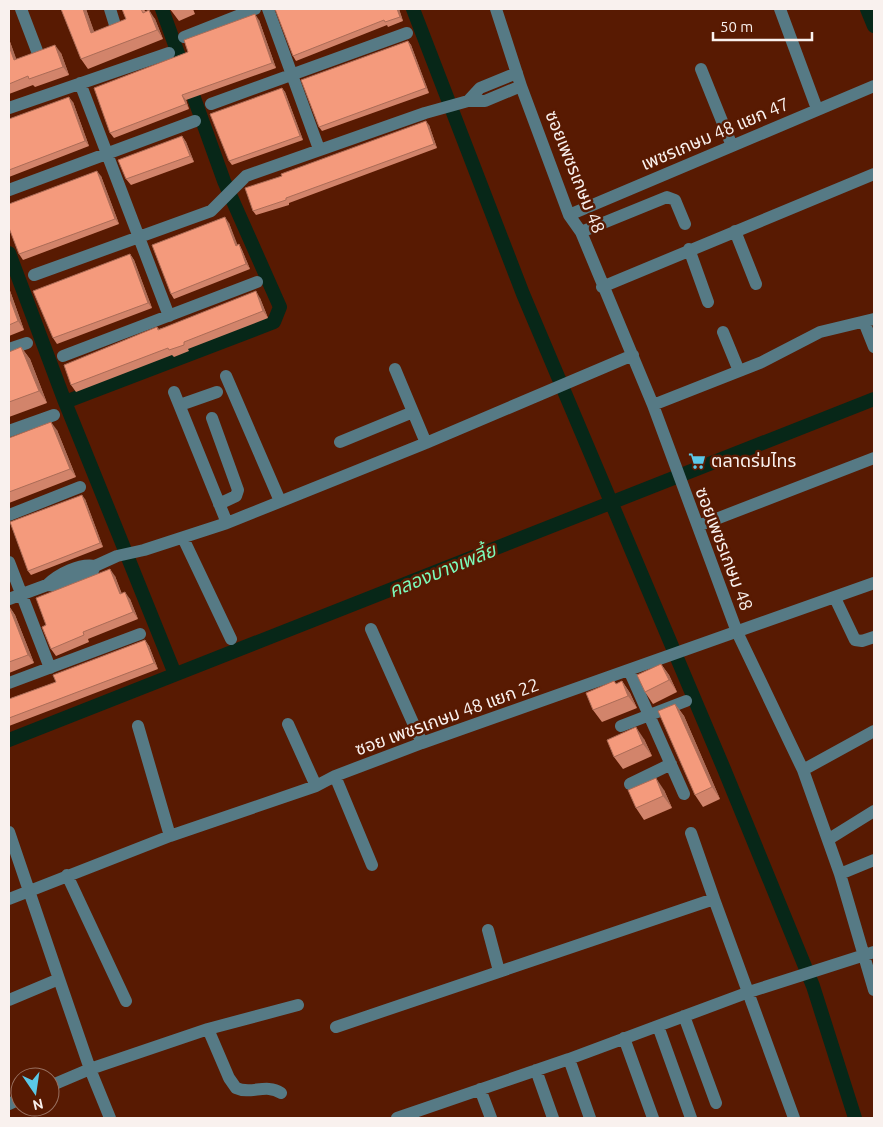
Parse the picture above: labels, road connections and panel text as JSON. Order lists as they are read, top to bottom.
{
  "streets": {
    "street": ["เพชรเกษม 48 แยก 47", "ซอยเพชรเกษม 48", "ซอย เพชรเกษม 48 แยก 22"]
  },
  "crossings": [
    ["เพชรเกษม 48 แยก 47", "ซอยเพชรเกษม 48"],
    ["ซอยเพชรเกษม 48", "ซอย เพชรเกษม 48 แยก 22"]
  ],
  "water": ["คลองบางเพลี้ย"],
  "places": {
    "supermarket": ["ตลาดร่มไทร"]
  },
  "scale_bar": "50 m",
  "north": "bottom"
}
